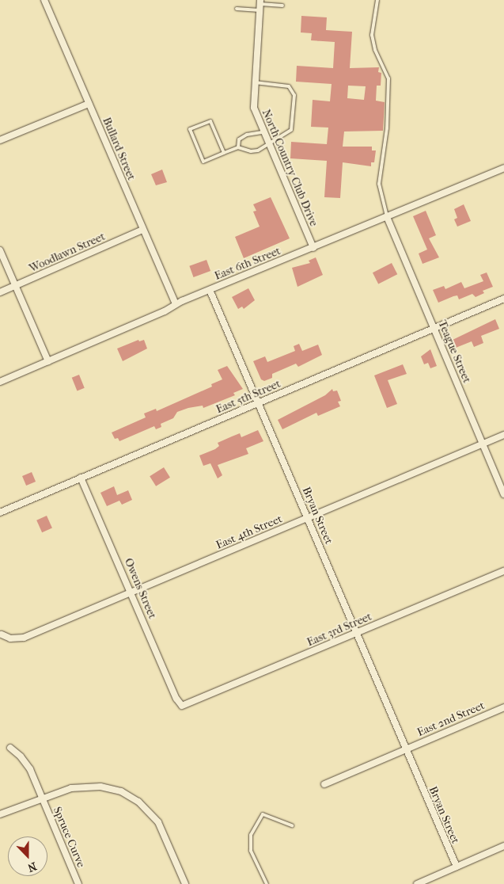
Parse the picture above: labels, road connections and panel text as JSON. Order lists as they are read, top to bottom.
{
  "streets": {
    "street": [
      "Bullard Street",
      "North Country Club Drive",
      "Woodlawn Street",
      "East 6th Street",
      "Teague Street",
      "East 5th Street",
      "Bryan Street",
      "East 4th Street",
      "Owens Street",
      "East 3rd Street",
      "East 2nd Street",
      "Spruce Curve"
    ]
  },
  "crossings": [
    ["Bullard Street", "Woodlawn Street"],
    ["Bullard Street", "East 6th Street"],
    ["North Country Club Drive", "East 6th Street"],
    ["East 6th Street", "Teague Street"],
    ["East 6th Street", "Bryan Street"],
    ["Teague Street", "East 5th Street"],
    ["Teague Street", "East 4th Street"],
    ["East 5th Street", "Bryan Street"],
    ["East 5th Street", "Owens Street"],
    ["Bryan Street", "East 4th Street"],
    ["Bryan Street", "East 3rd Street"],
    ["Bryan Street", "East 2nd Street"],
    ["East 4th Street", "Owens Street"],
    ["Owens Street", "East 3rd Street"]
  ],
  "north": "bottom"
}
